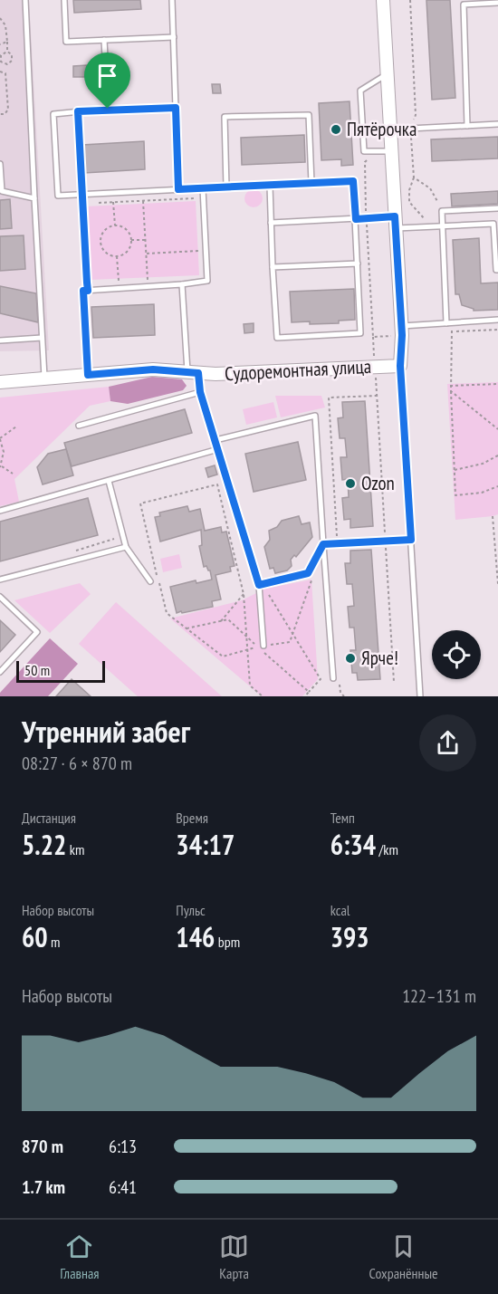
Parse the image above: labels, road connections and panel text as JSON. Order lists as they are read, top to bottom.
{
  "streets": {
    "street": ["Судоремонтная улица"]
  },
  "places": ["Пятёрочка", "Ozon", "Ярче!"],
  "scale_bar": "50 m",
  "page": {
    "scale": "50 m",
    "heading": ["Утренний забег", "08:27 · 6 × 870 m"],
    "stats": [
      ["Дистанция", "5.22 km"],
      ["Время", "34:17"],
      ["Темп", "6:34 /km"],
      ["Набор высоты", "60 m"],
      ["Пульс", "146 bpm"],
      ["kcal", "393"]
    ],
    "chart": ["Набор высоты", "122–131 m"],
    "list": [
      {
        "name": "870 m",
        "note": "6:13"
      },
      {
        "name": "1.7 km",
        "note": "6:41"
      }
    ],
    "tabs": ["Главная", "Карта", "Сохранённые"]
  }
}
